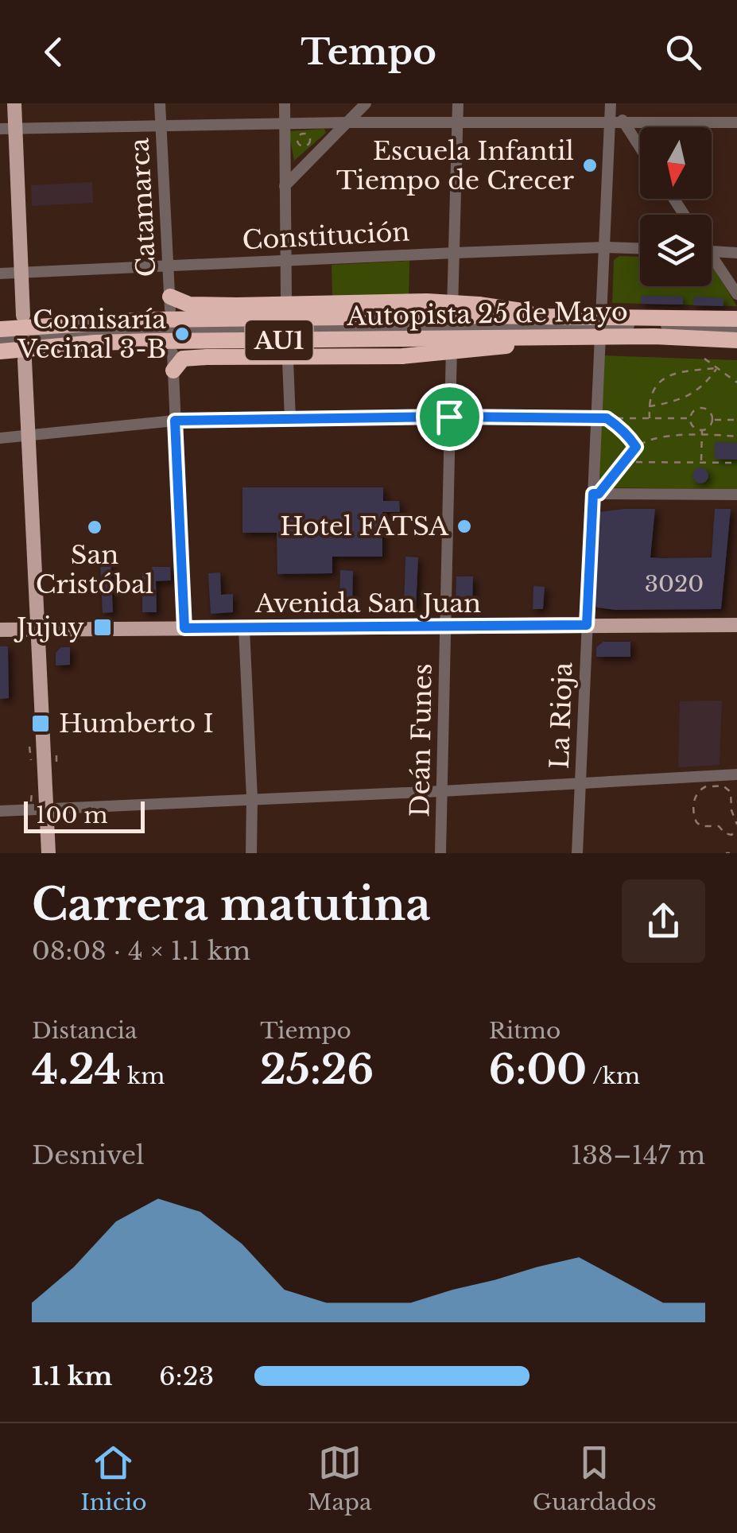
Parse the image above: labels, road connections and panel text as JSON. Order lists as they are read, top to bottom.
{
  "streets": {
    "highway": ["Autopista 25 de Mayo", "AU1"],
    "main road": ["Avenida San Juan"],
    "street": [
      "Catamarca",
      "Constitución",
      "La Rioja",
      "Deán Funes"
    ]
  },
  "crossings": [
    ["Catamarca", "Constitución"],
    ["Constitución", "La Rioja"],
    ["Constitución", "Deán Funes"],
    ["Avenida San Juan", "La Rioja"],
    ["Avenida San Juan", "Deán Funes"]
  ],
  "places": {
    "other": [
      "Escuela Infantil Tiempo de Crecer",
      "Comisaría Vecinal 3-B",
      "Hotel FATSA",
      "San Cristóbal"
    ],
    "transit": ["Jujuy", "Humberto I"]
  },
  "house_numbers": ["3020"],
  "scale_bar": "100 m",
  "north": "bottom",
  "page": {
    "header": "Tempo",
    "scale": "100 m",
    "heading": ["Carrera matutina", "08:08 · 4 × 1.1 km"],
    "stats": [
      ["Distancia", "4.24 km"],
      ["Tiempo", "25:26"],
      ["Ritmo", "6:00 /km"]
    ],
    "chart": ["Desnivel", "138–147 m"],
    "list": [
      {
        "name": "1.1 km",
        "note": "6:23"
      }
    ],
    "tabs": ["Inicio", "Mapa", "Guardados"]
  }
}
